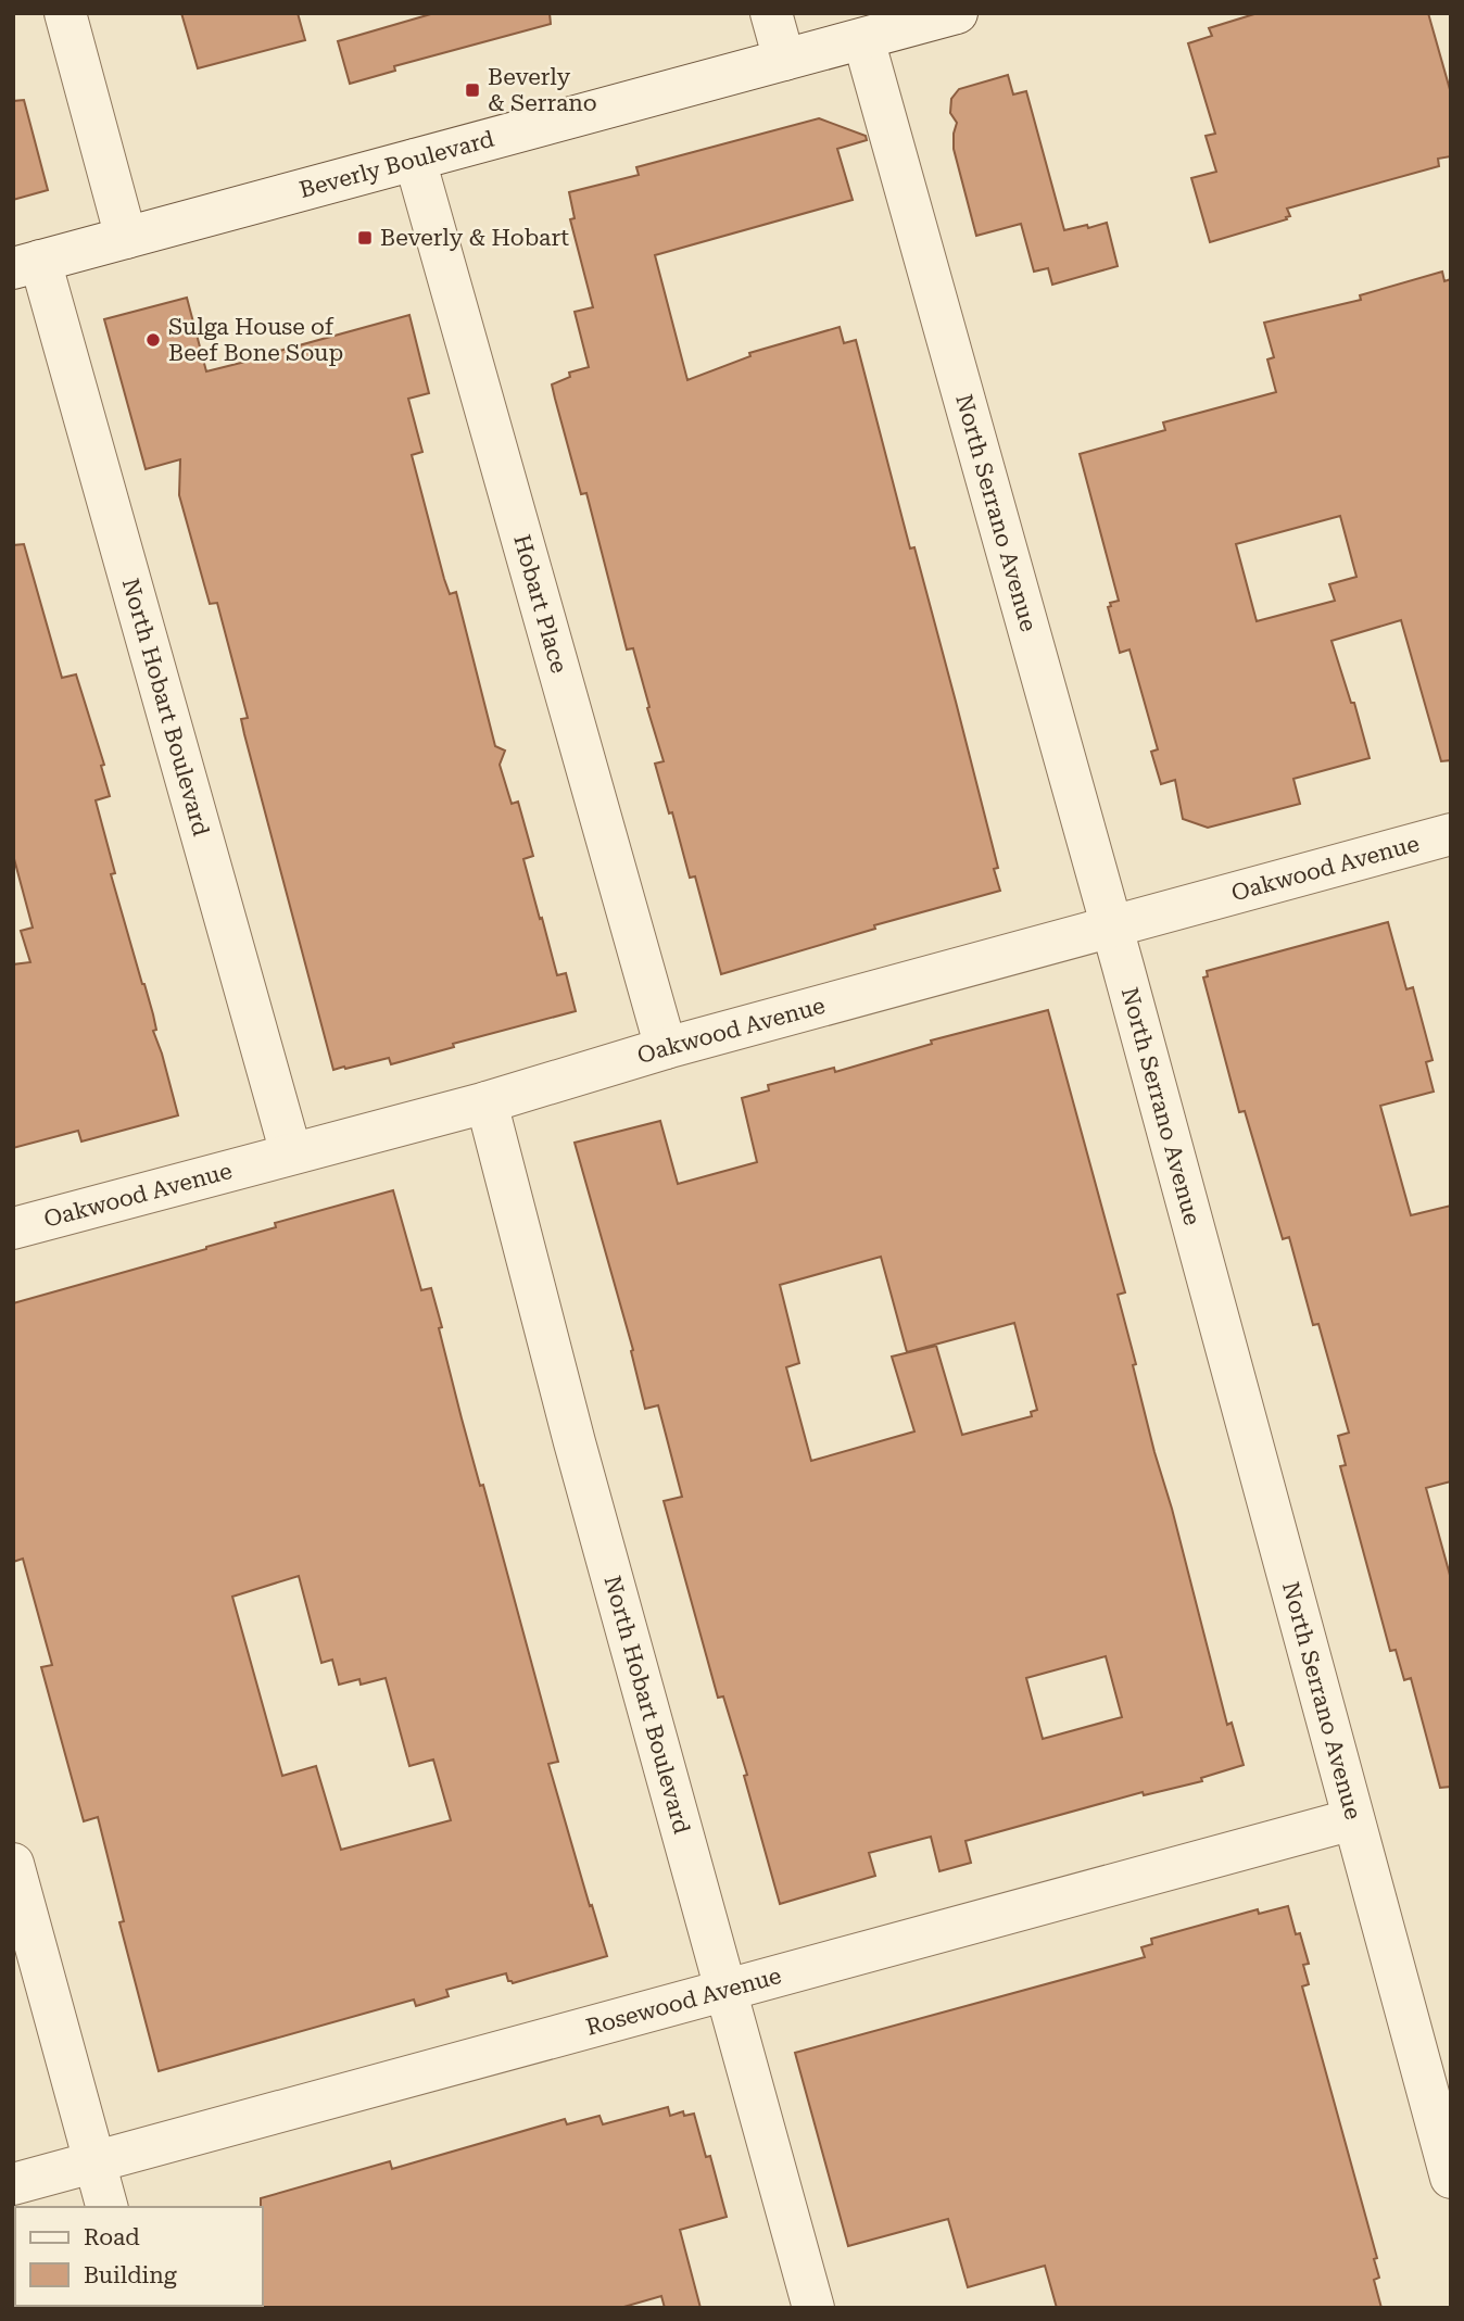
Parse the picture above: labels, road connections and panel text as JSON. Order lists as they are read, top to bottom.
{
  "streets": {
    "street": [
      "Beverly Boulevard",
      "North Serrano Avenue",
      "Hobart Place",
      "North Hobart Boulevard",
      "Oakwood Avenue",
      "Rosewood Avenue"
    ]
  },
  "crossings": [
    ["Beverly Boulevard", "North Serrano Avenue"],
    ["Beverly Boulevard", "Hobart Place"],
    ["Beverly Boulevard", "North Hobart Boulevard"],
    ["North Serrano Avenue", "Oakwood Avenue"],
    ["North Serrano Avenue", "Rosewood Avenue"],
    ["Hobart Place", "Oakwood Avenue"],
    ["North Hobart Boulevard", "Oakwood Avenue"],
    ["North Hobart Boulevard", "Rosewood Avenue"]
  ],
  "places": {
    "transit": ["Beverly & Serrano", "Beverly & Hobart"],
    "other": ["Sulga House of Beef Bone Soup"]
  },
  "legend": ["Road", "Building"]
}
